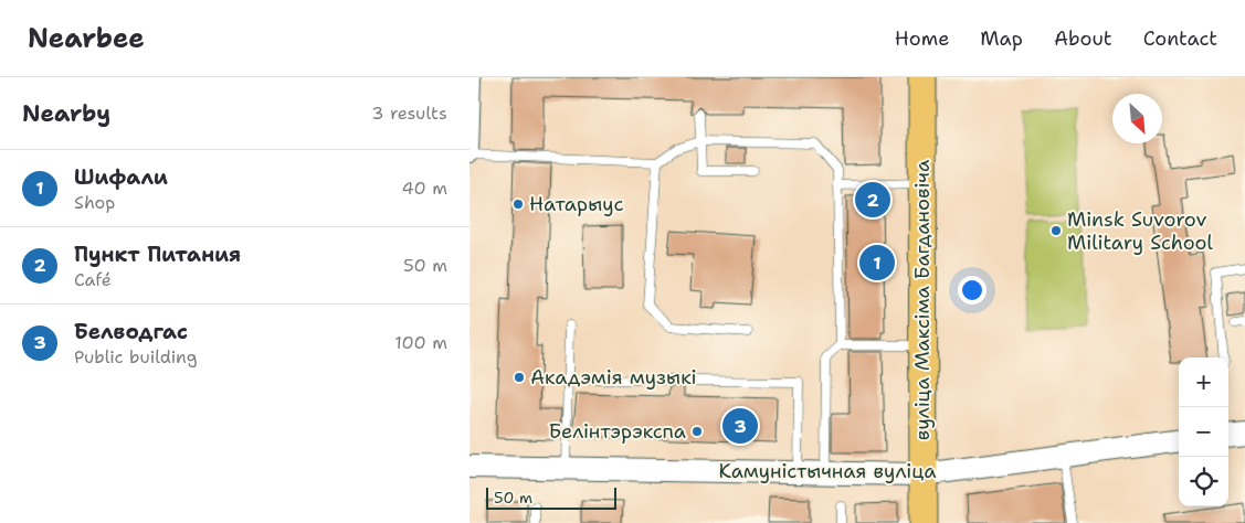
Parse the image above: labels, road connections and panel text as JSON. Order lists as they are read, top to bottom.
{
  "streets": {
    "main road": ["вуліца Максіма Багдановіча"],
    "street": ["Камуністычная вуліца"]
  },
  "crossings": [
    ["вуліца Максіма Багдановіча", "Камуністычная вуліца"]
  ],
  "places": [
    "Натарыус",
    "Minsk Suvorov Military School",
    "Акадэмія музыкі",
    "Белінтэрэкспа"
  ],
  "scale_bar": "50 m",
  "north": "bottom right",
  "page": {
    "header": "Nearbee",
    "nav": [
      "Home",
      "Map",
      "About",
      "Contact"
    ],
    "heading": ["Nearby", "3 results"],
    "list": [
      {
        "mark": "1",
        "name": "Шифали",
        "note": "Shop",
        "value": "40 m"
      },
      {
        "mark": "2",
        "name": "Пункт Питания",
        "note": "Café",
        "value": "50 m"
      },
      {
        "mark": "3",
        "name": "Белводгас",
        "note": "Public building",
        "value": "100 m"
      }
    ],
    "pins": ["2", "1", "3"],
    "map_buttons": ["+", "−"],
    "scale": "50 m"
  }
}
